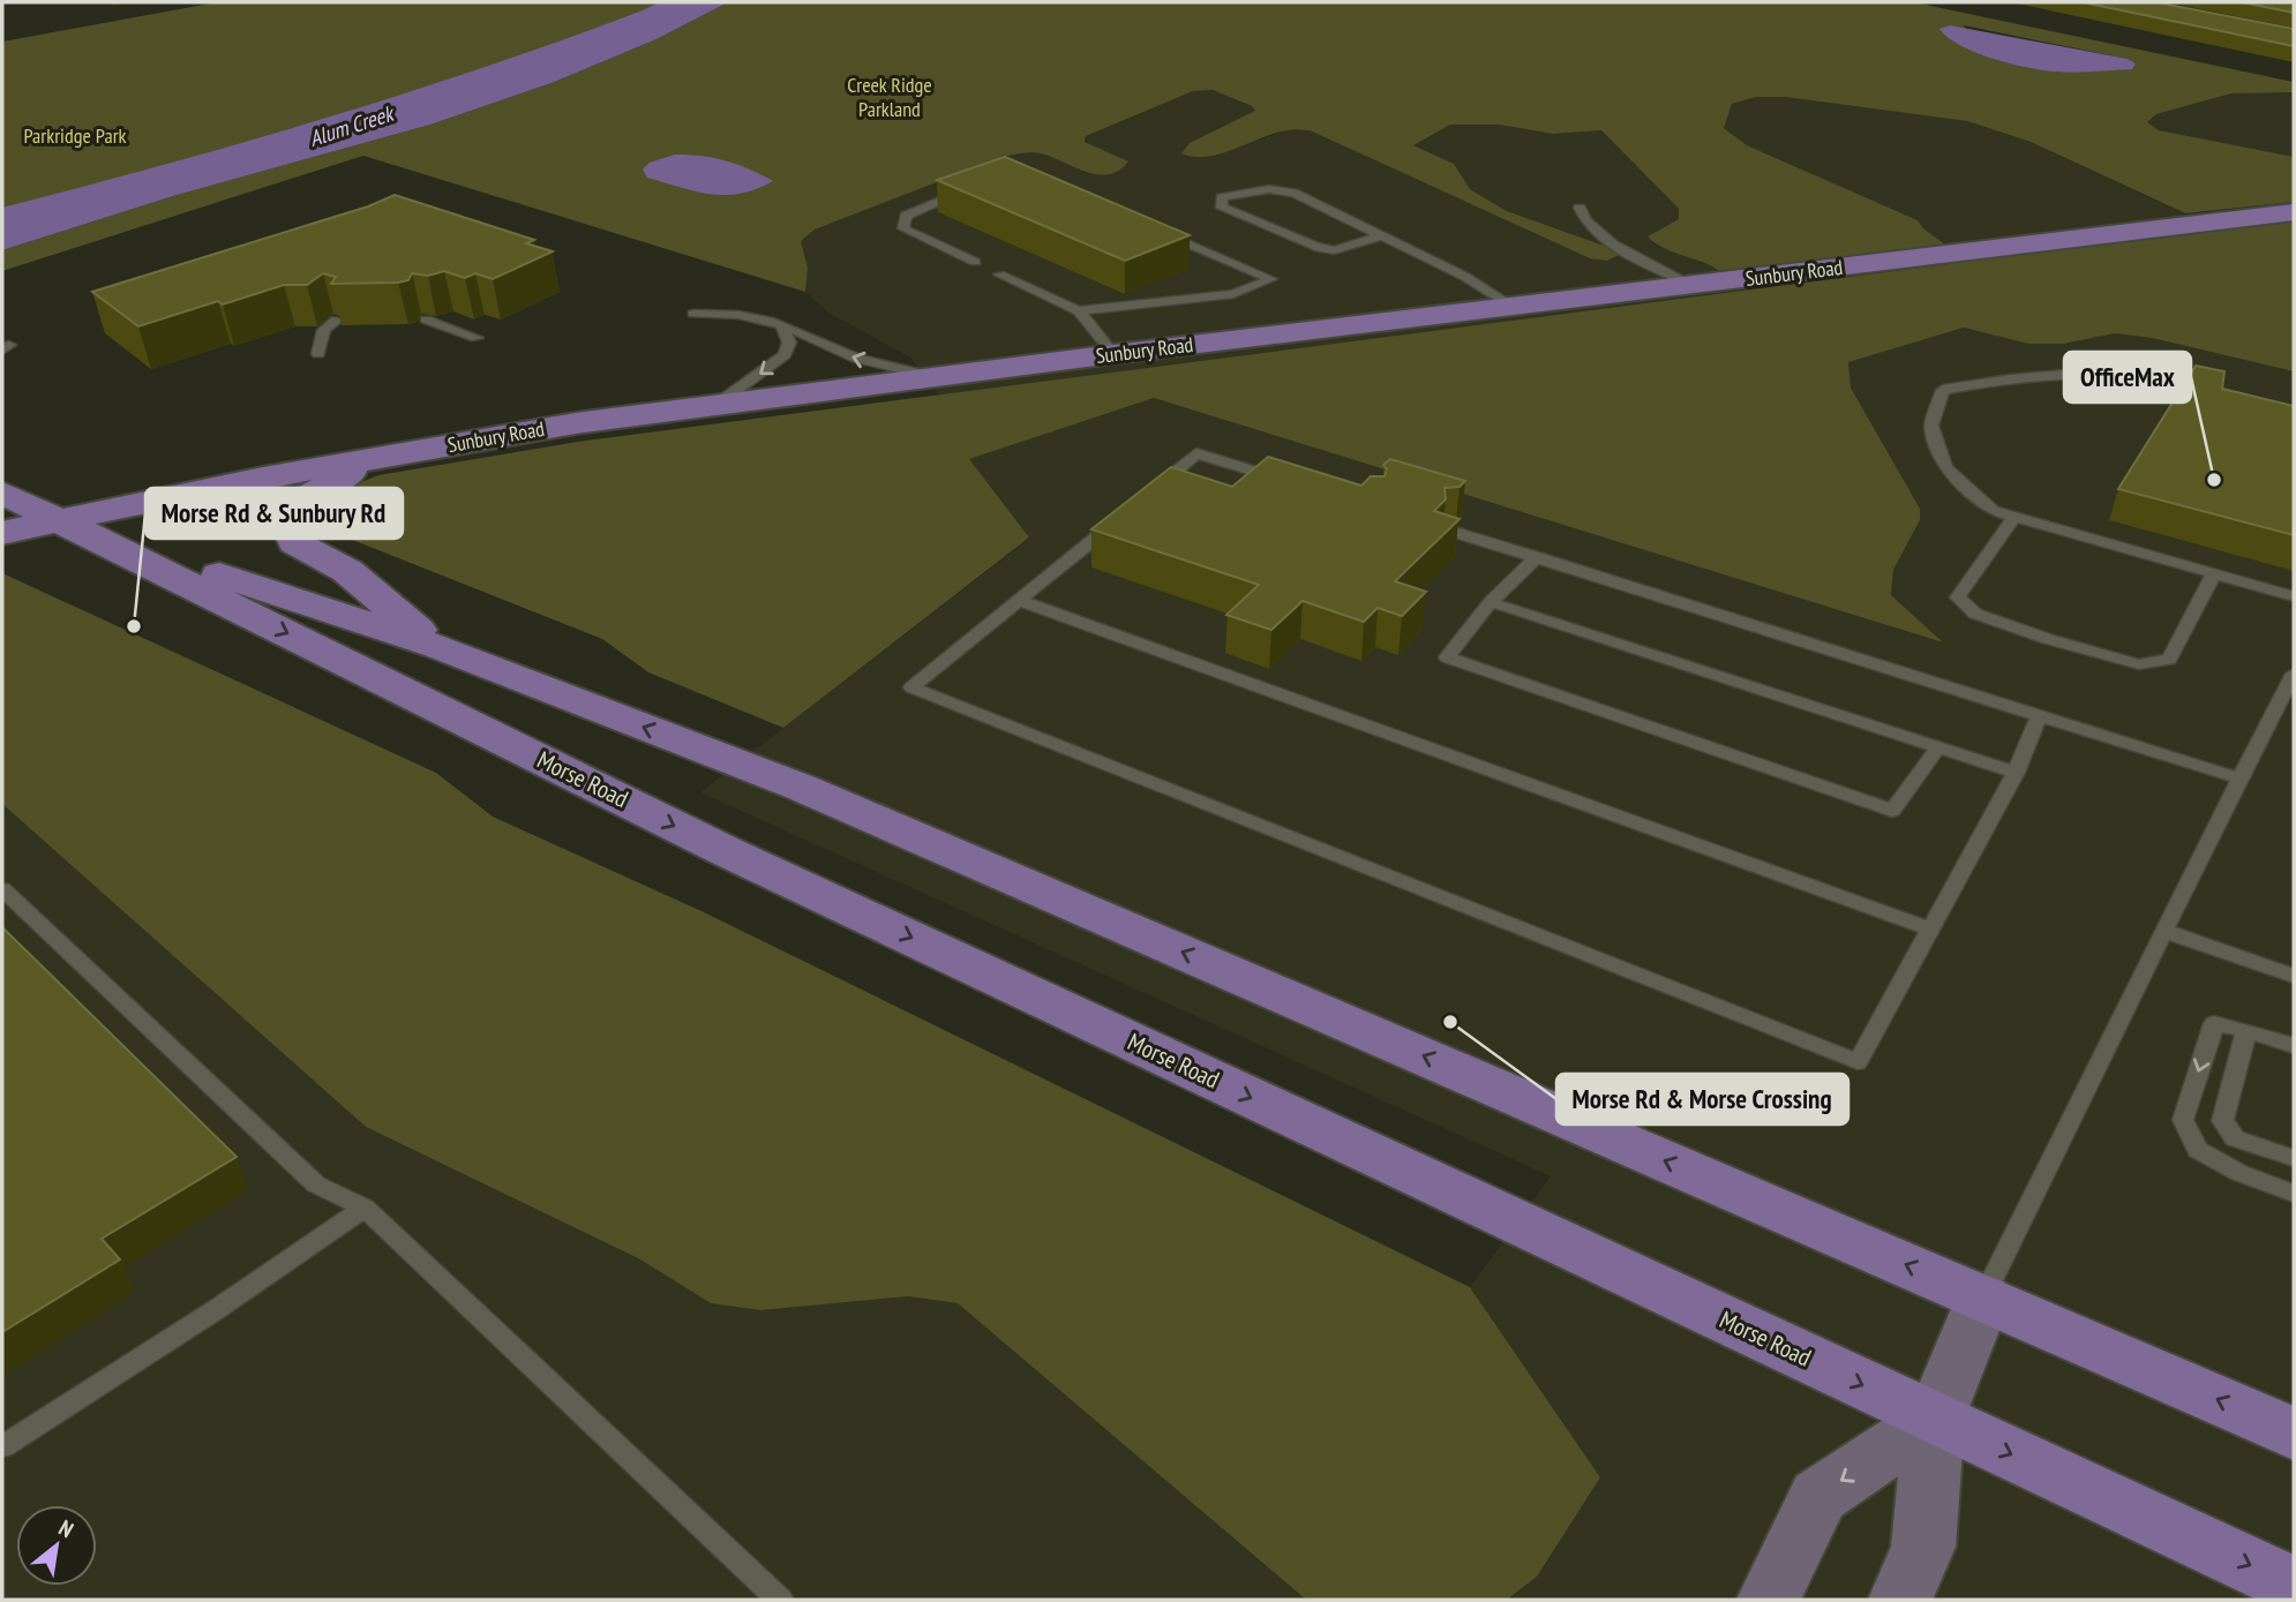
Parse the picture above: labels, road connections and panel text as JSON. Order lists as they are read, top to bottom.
{
  "streets": {
    "main road": ["Sunbury Road", "Morse Road"]
  },
  "crossings": [
    ["Sunbury Road", "Morse Road"]
  ],
  "water": ["Alum Creek"],
  "parks": ["Creek Ridge Parkland", "Parkridge Park"],
  "places": ["OfficeMax", "Morse Rd & Sunbury Rd", "Morse Rd & Morse Crossing"],
  "north": "top right"
}
